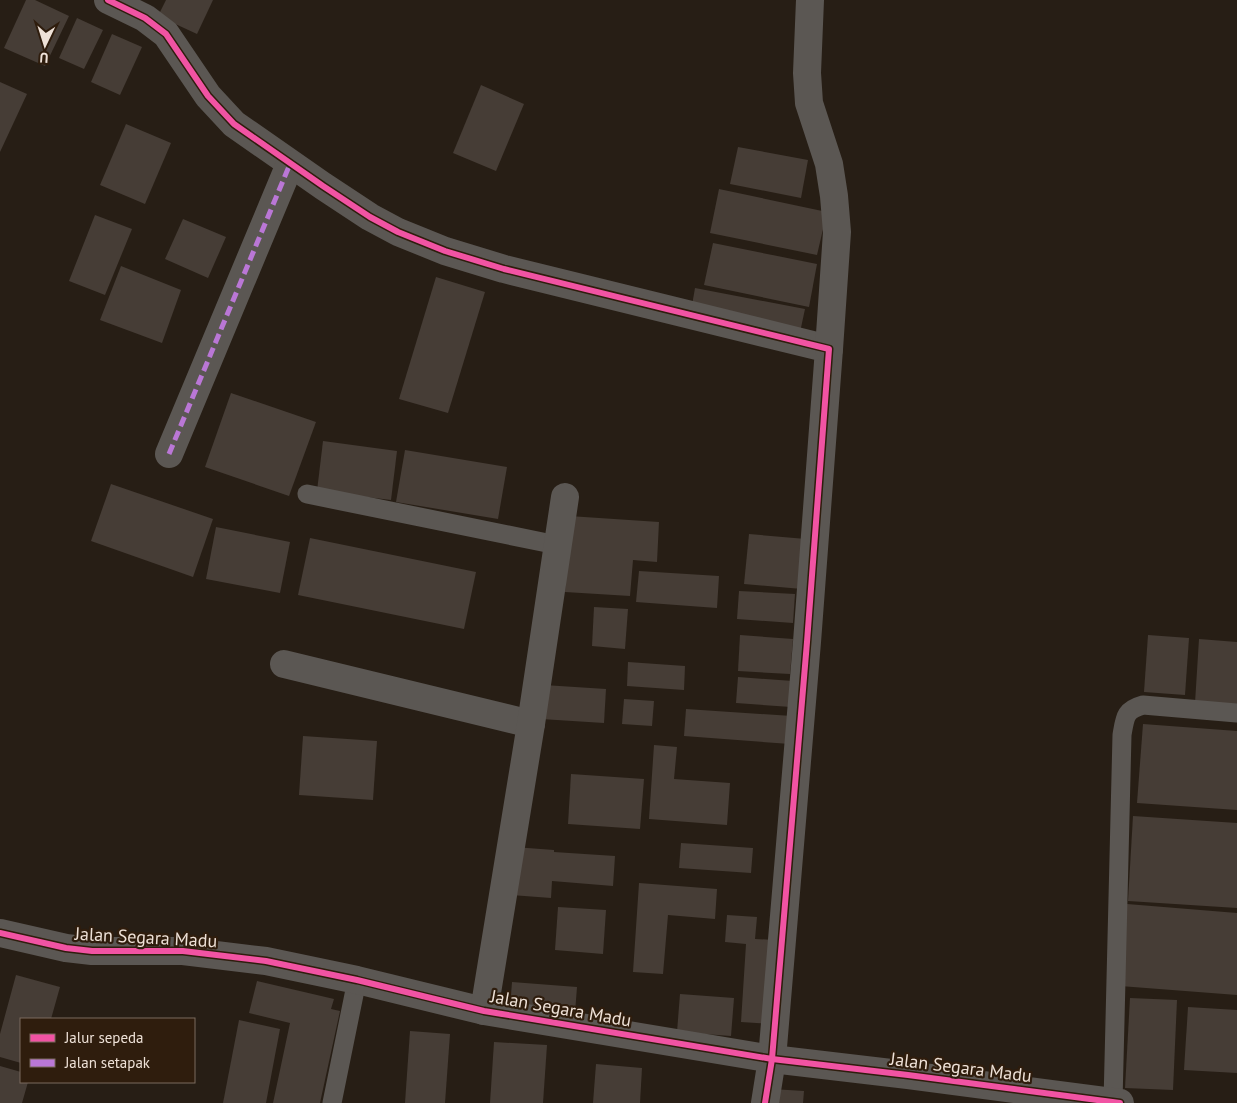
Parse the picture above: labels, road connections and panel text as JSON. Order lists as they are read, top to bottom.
{
  "streets": {
    "street": ["Jalan Segara Madu"]
  },
  "legend": ["Jalur sepeda", "Jalan setapak"],
  "north": "bottom"
}
